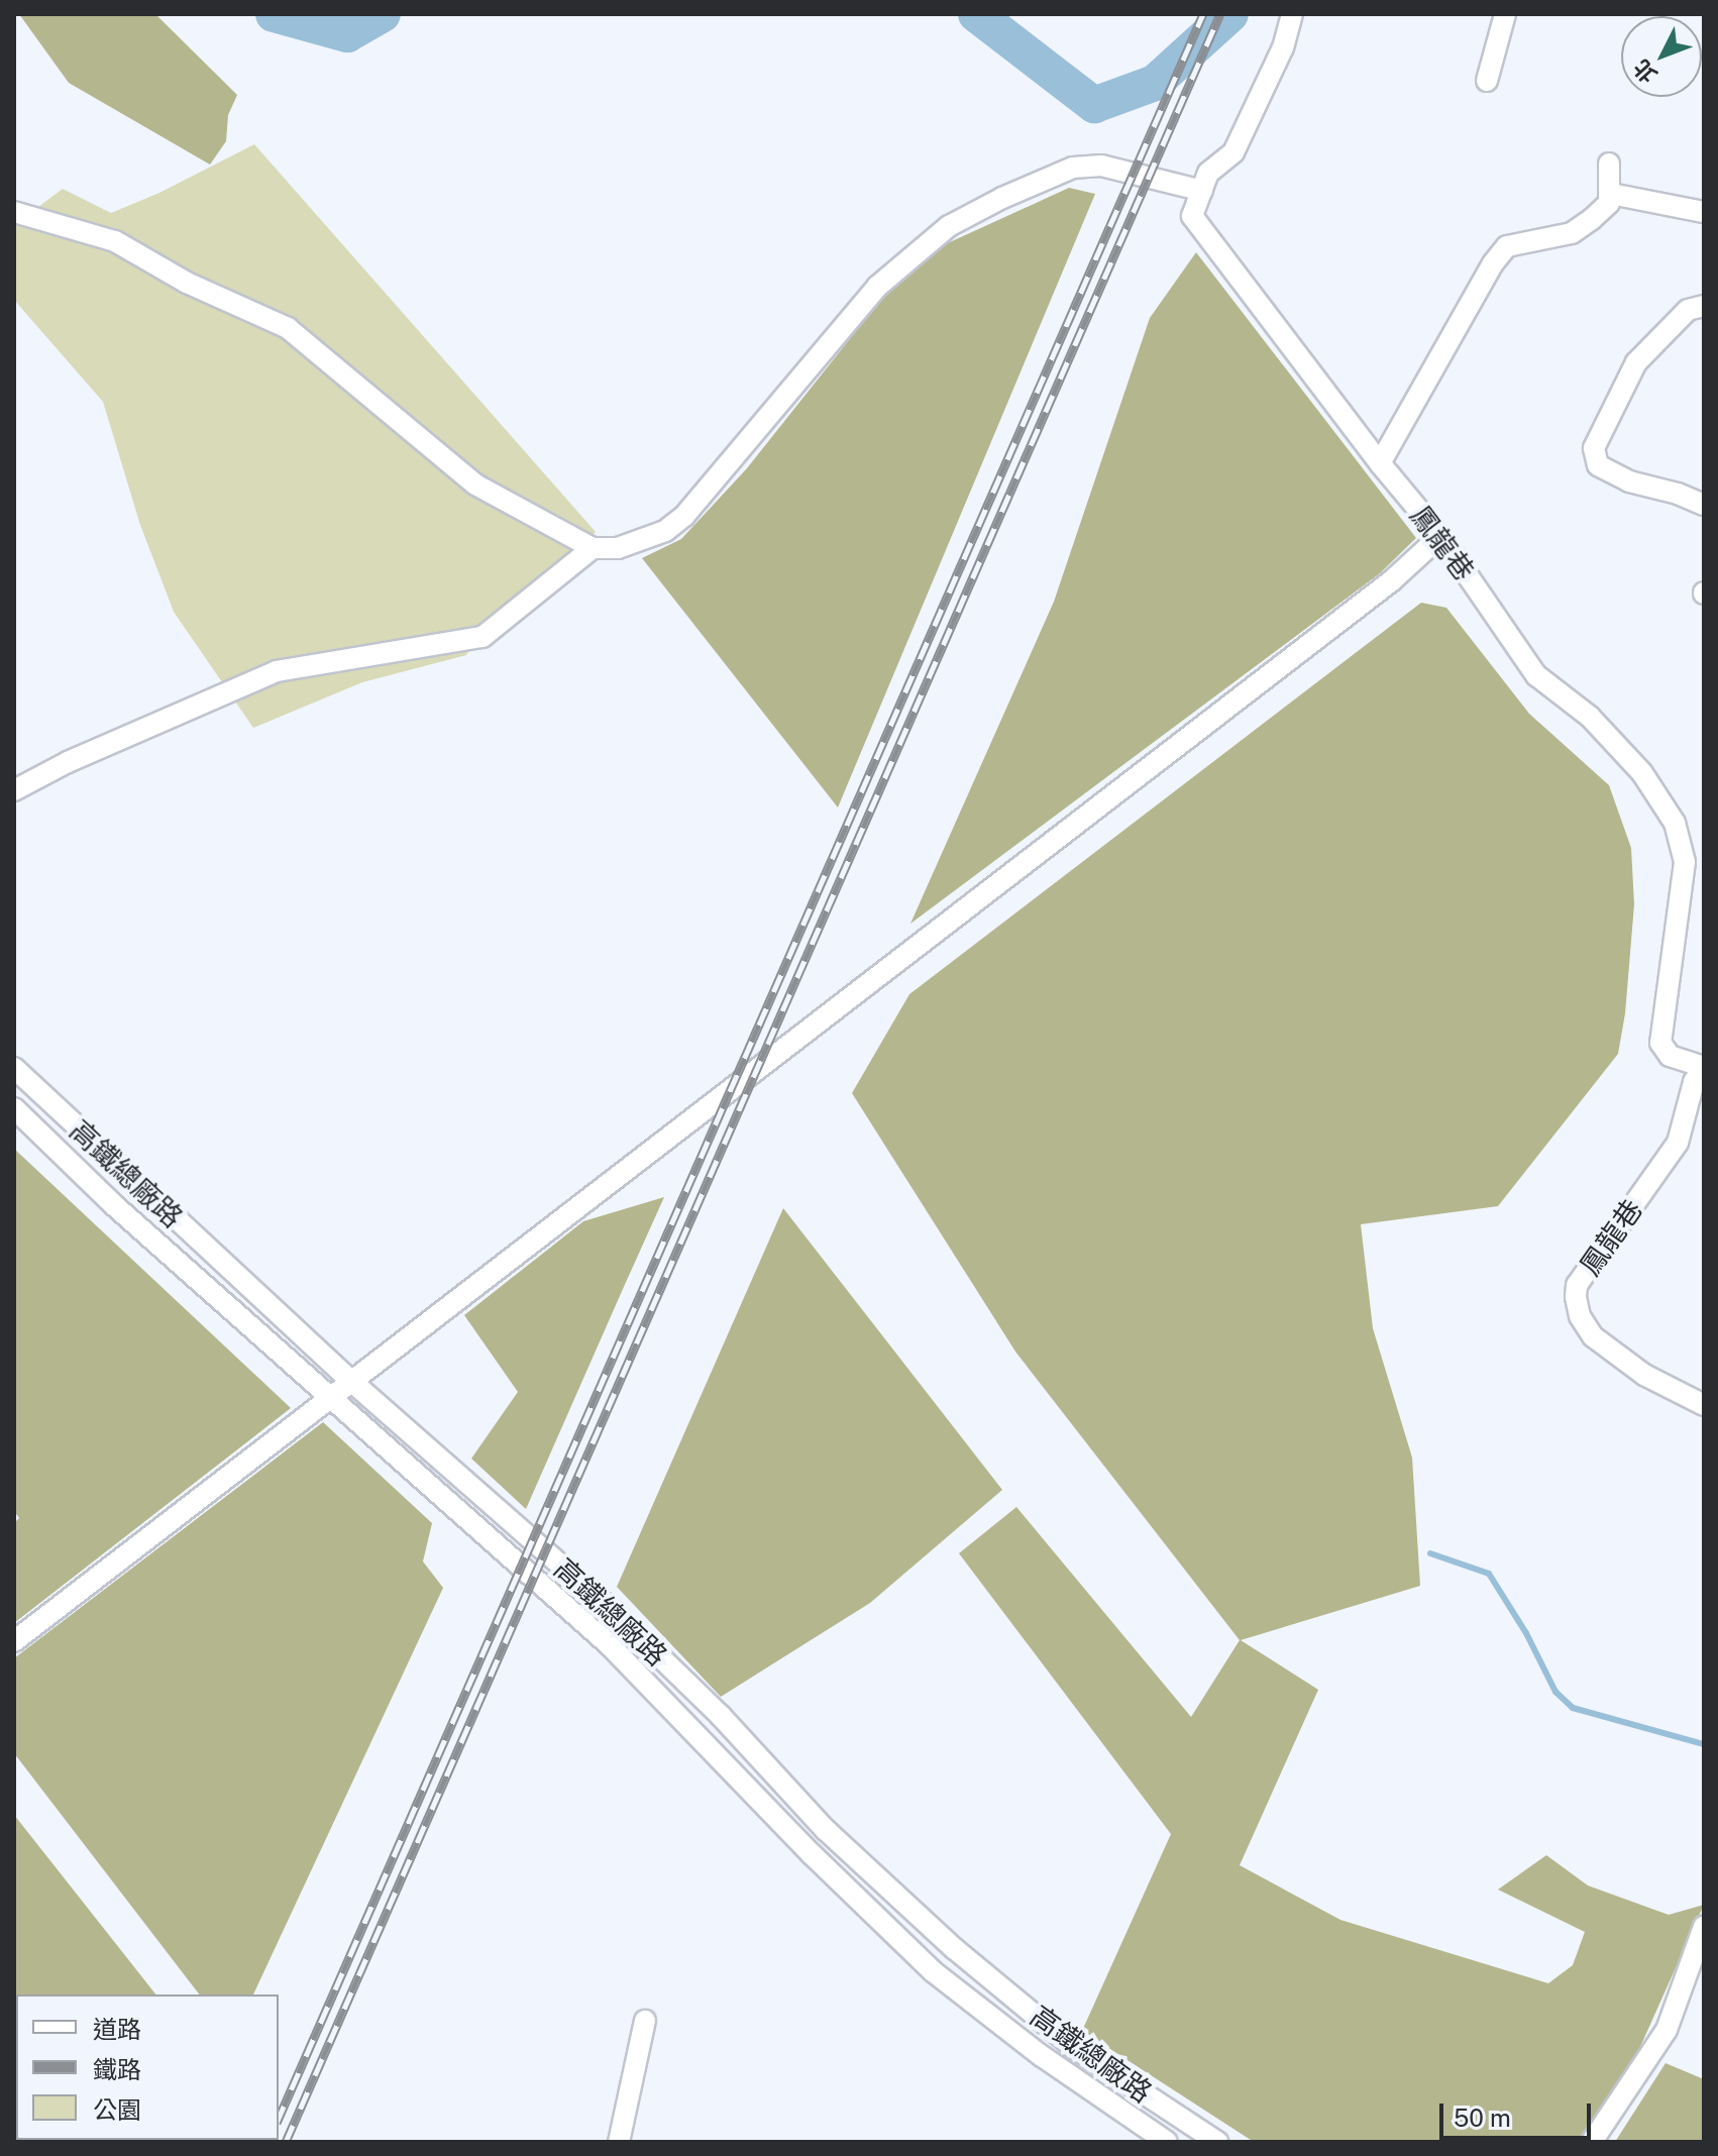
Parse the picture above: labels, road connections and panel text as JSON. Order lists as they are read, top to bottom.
{
  "streets": {
    "street": ["鳳龍巷", "高鐵總廠路"]
  },
  "legend": ["道路", "鐵路", "公園"],
  "scale_bar": "50 m",
  "north": "bottom left"
}
